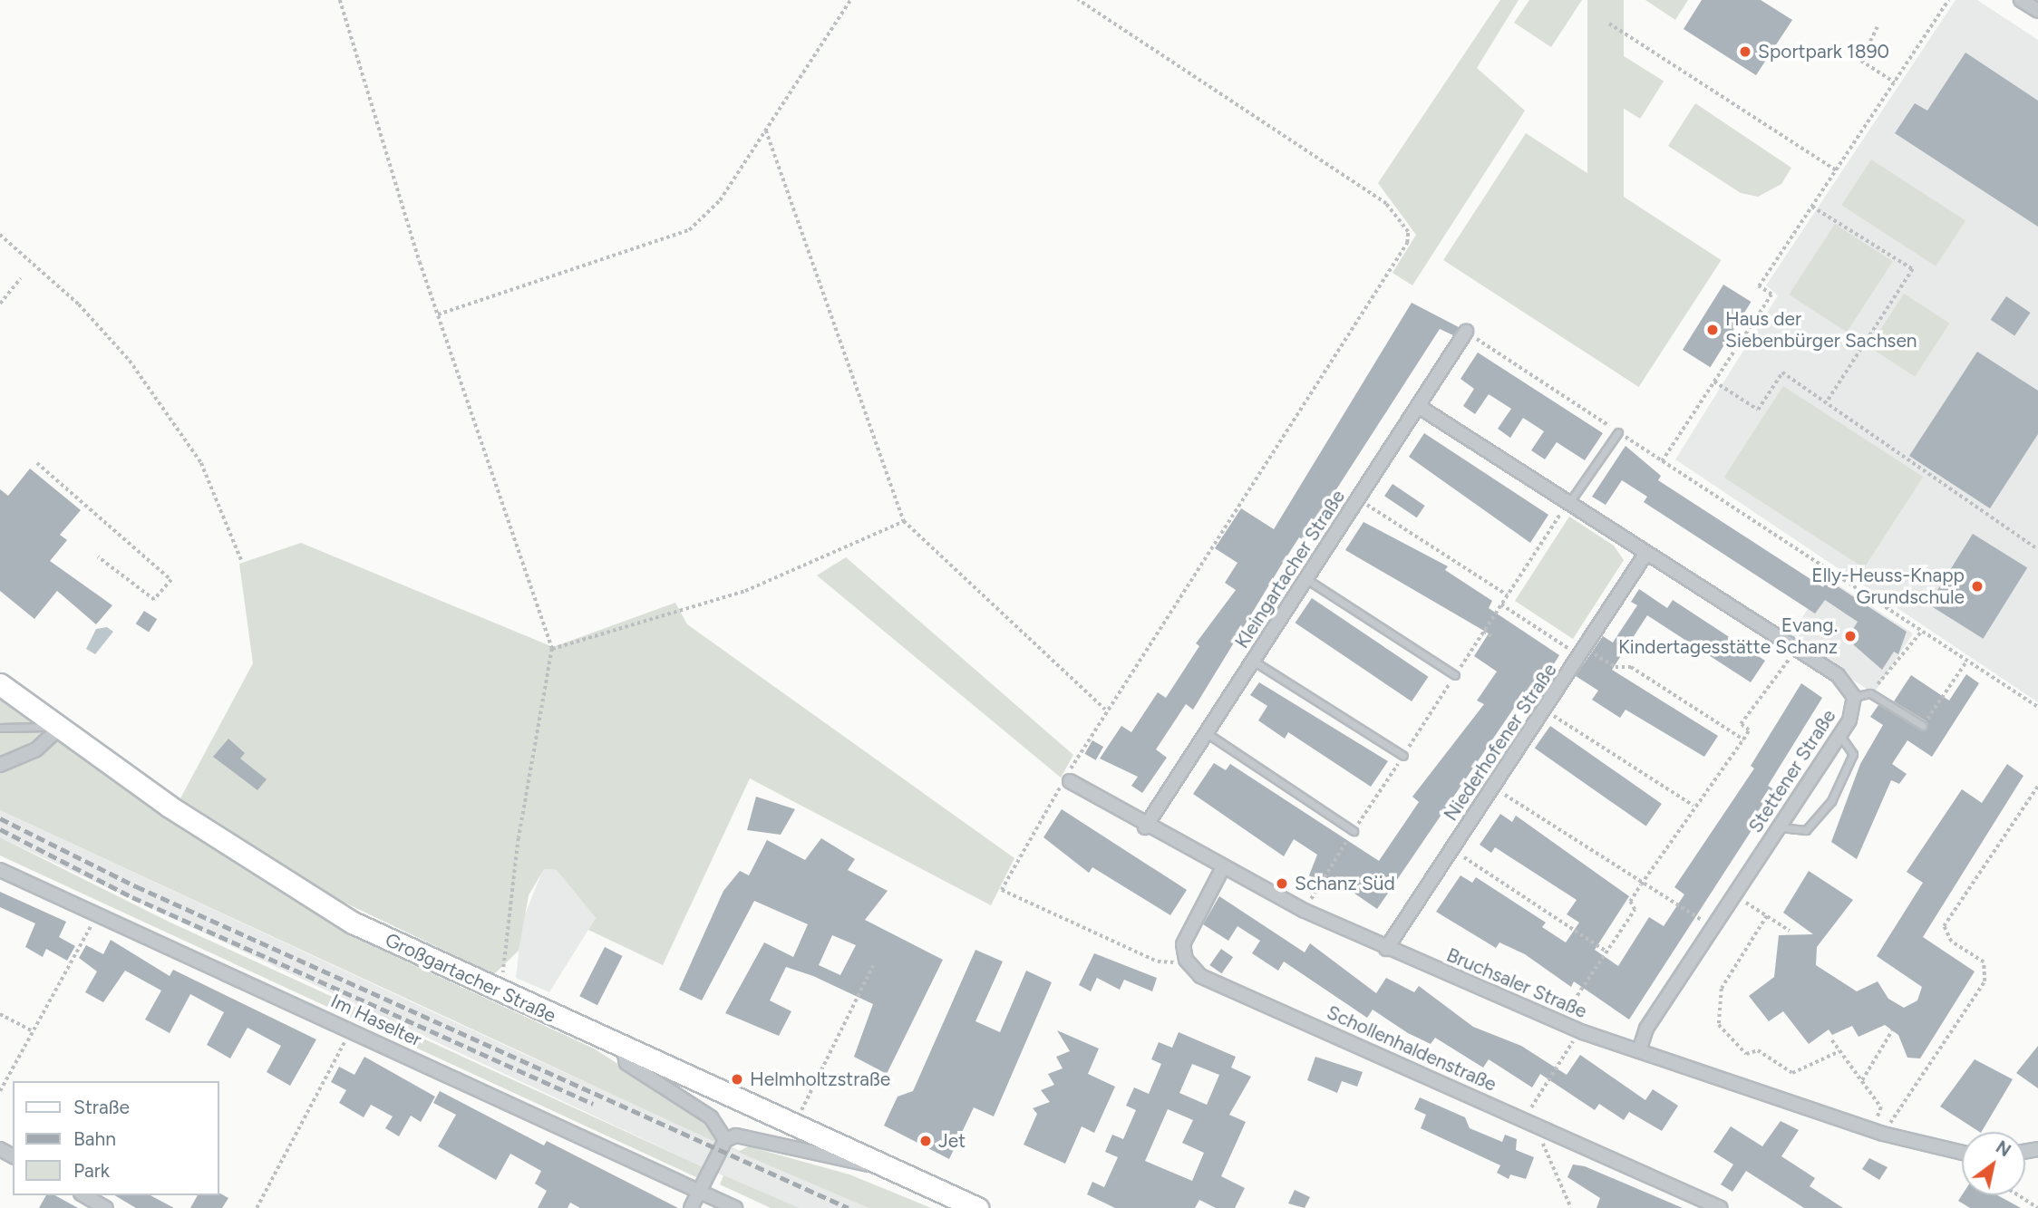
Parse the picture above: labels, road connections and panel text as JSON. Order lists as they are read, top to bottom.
{
  "streets": {
    "main road": ["Großgartacher Straße"],
    "street": [
      "Kleingartacher Straße",
      "Niederhofener Straße",
      "Stettener Straße",
      "Bruchsaler Straße",
      "Im Haselter",
      "Schollenhaldenstraße"
    ]
  },
  "crossings": [
    ["Kleingartacher Straße", "Stettener Straße"],
    ["Kleingartacher Straße", "Bruchsaler Straße"],
    ["Niederhofener Straße", "Stettener Straße"],
    ["Niederhofener Straße", "Bruchsaler Straße"],
    ["Stettener Straße", "Bruchsaler Straße"]
  ],
  "places": [
    "Sportpark 1890",
    "Haus der Siebenbürger Sachsen",
    "Elly-Heuss-Knapp Grundschule",
    "Evang. Kindertagesstätte Schanz",
    "Schanz Süd",
    "Helmholtzstraße",
    "Jet"
  ],
  "legend": ["Straße", "Bahn", "Park"],
  "north": "top right"
}
